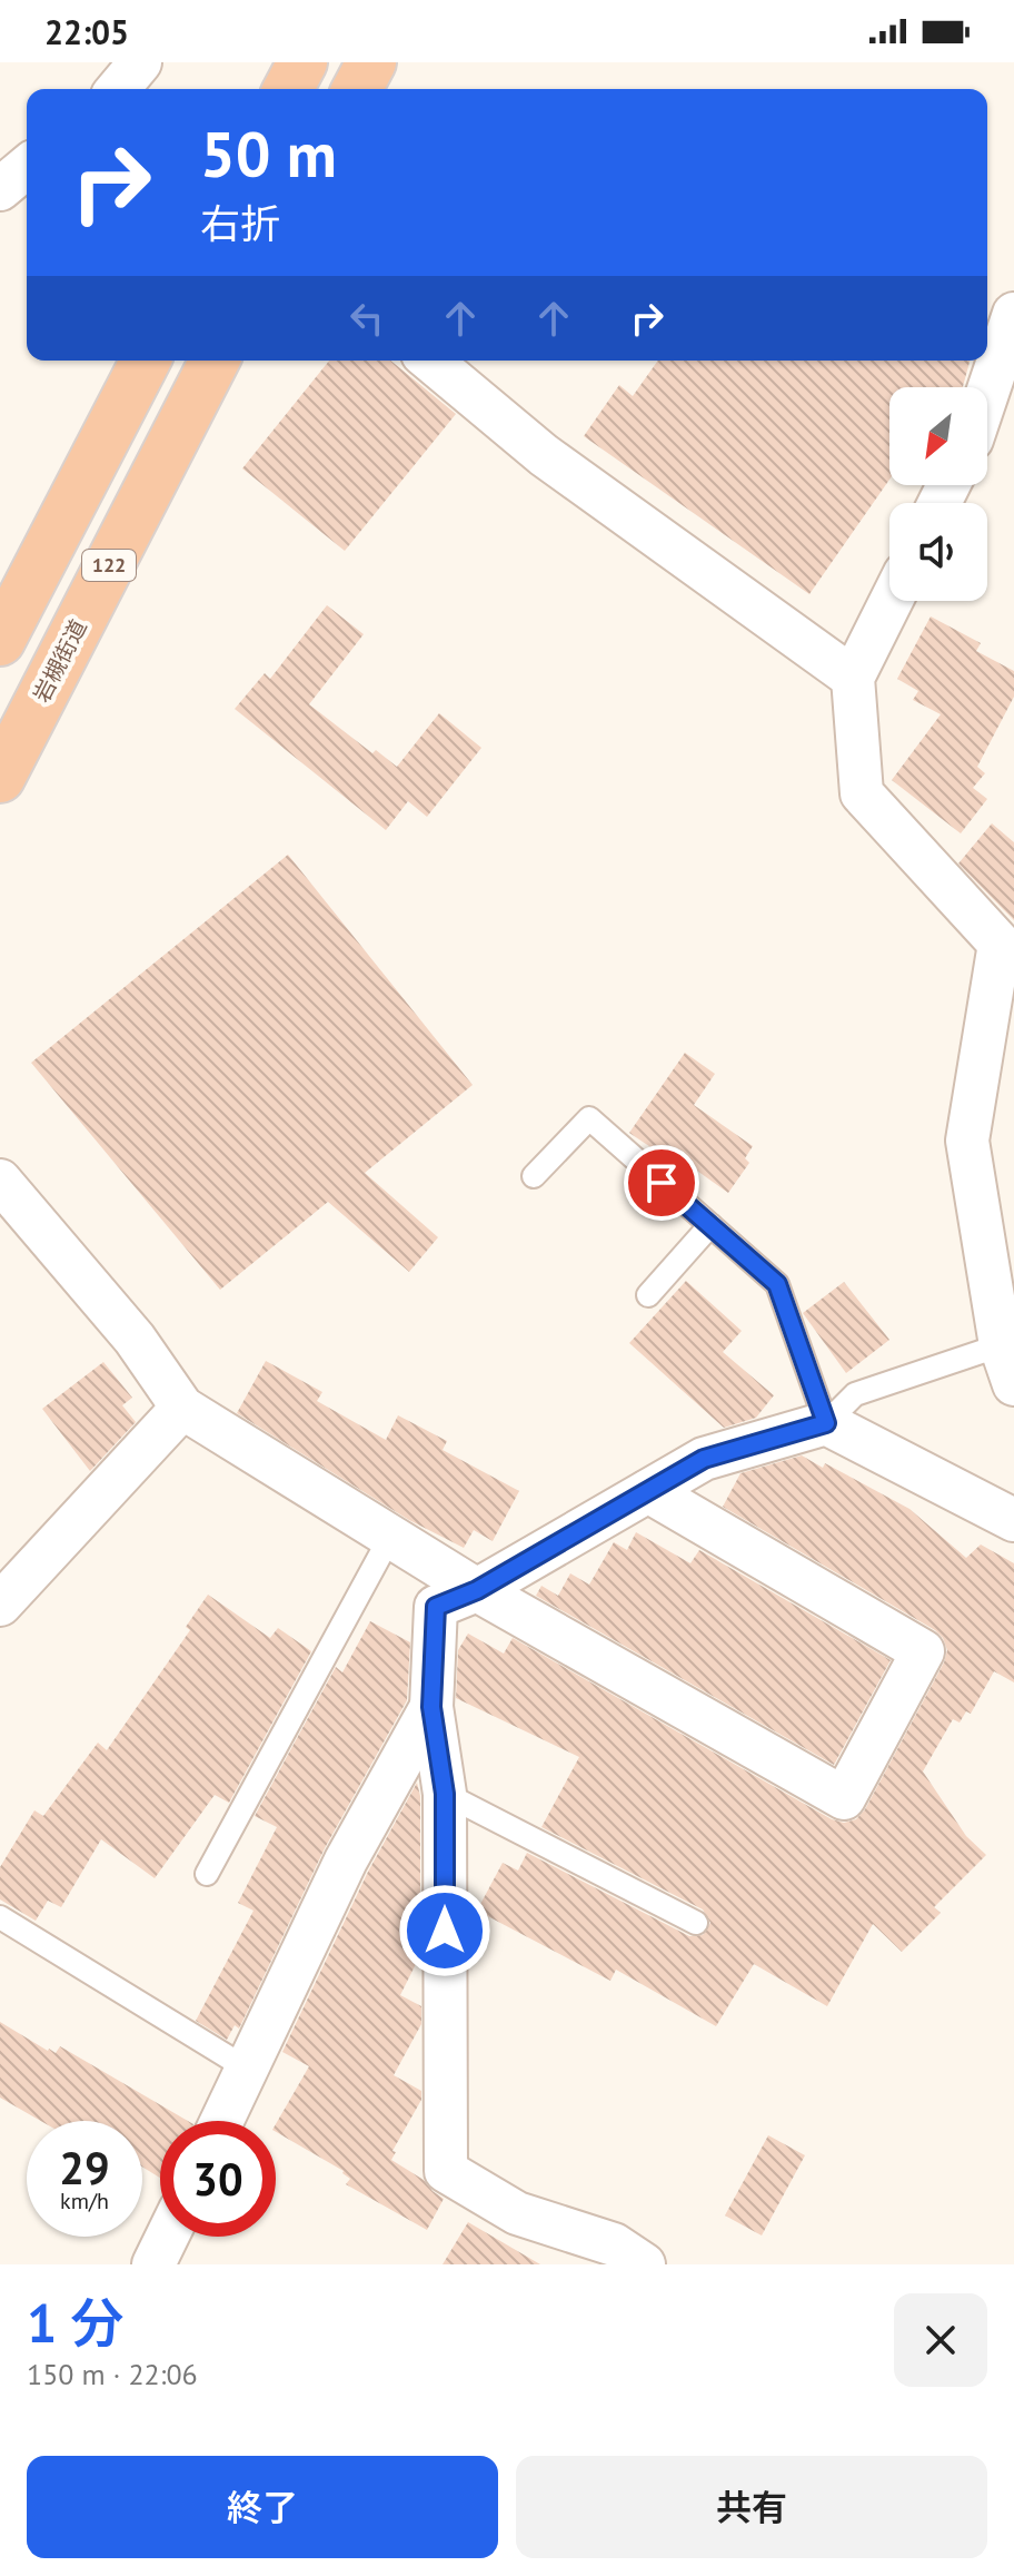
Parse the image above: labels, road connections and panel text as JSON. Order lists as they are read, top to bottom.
{
  "streets": {
    "highway": ["122", "岩槻街道"]
  },
  "north": "bottom left",
  "page": {
    "status": "22:05",
    "turn": ["50 m", "右折"],
    "speed": "29 km/h",
    "limit": "30",
    "heading": ["1 分", "150 m · 22:06"],
    "buttons": ["終了", "共有"]
  }
}
